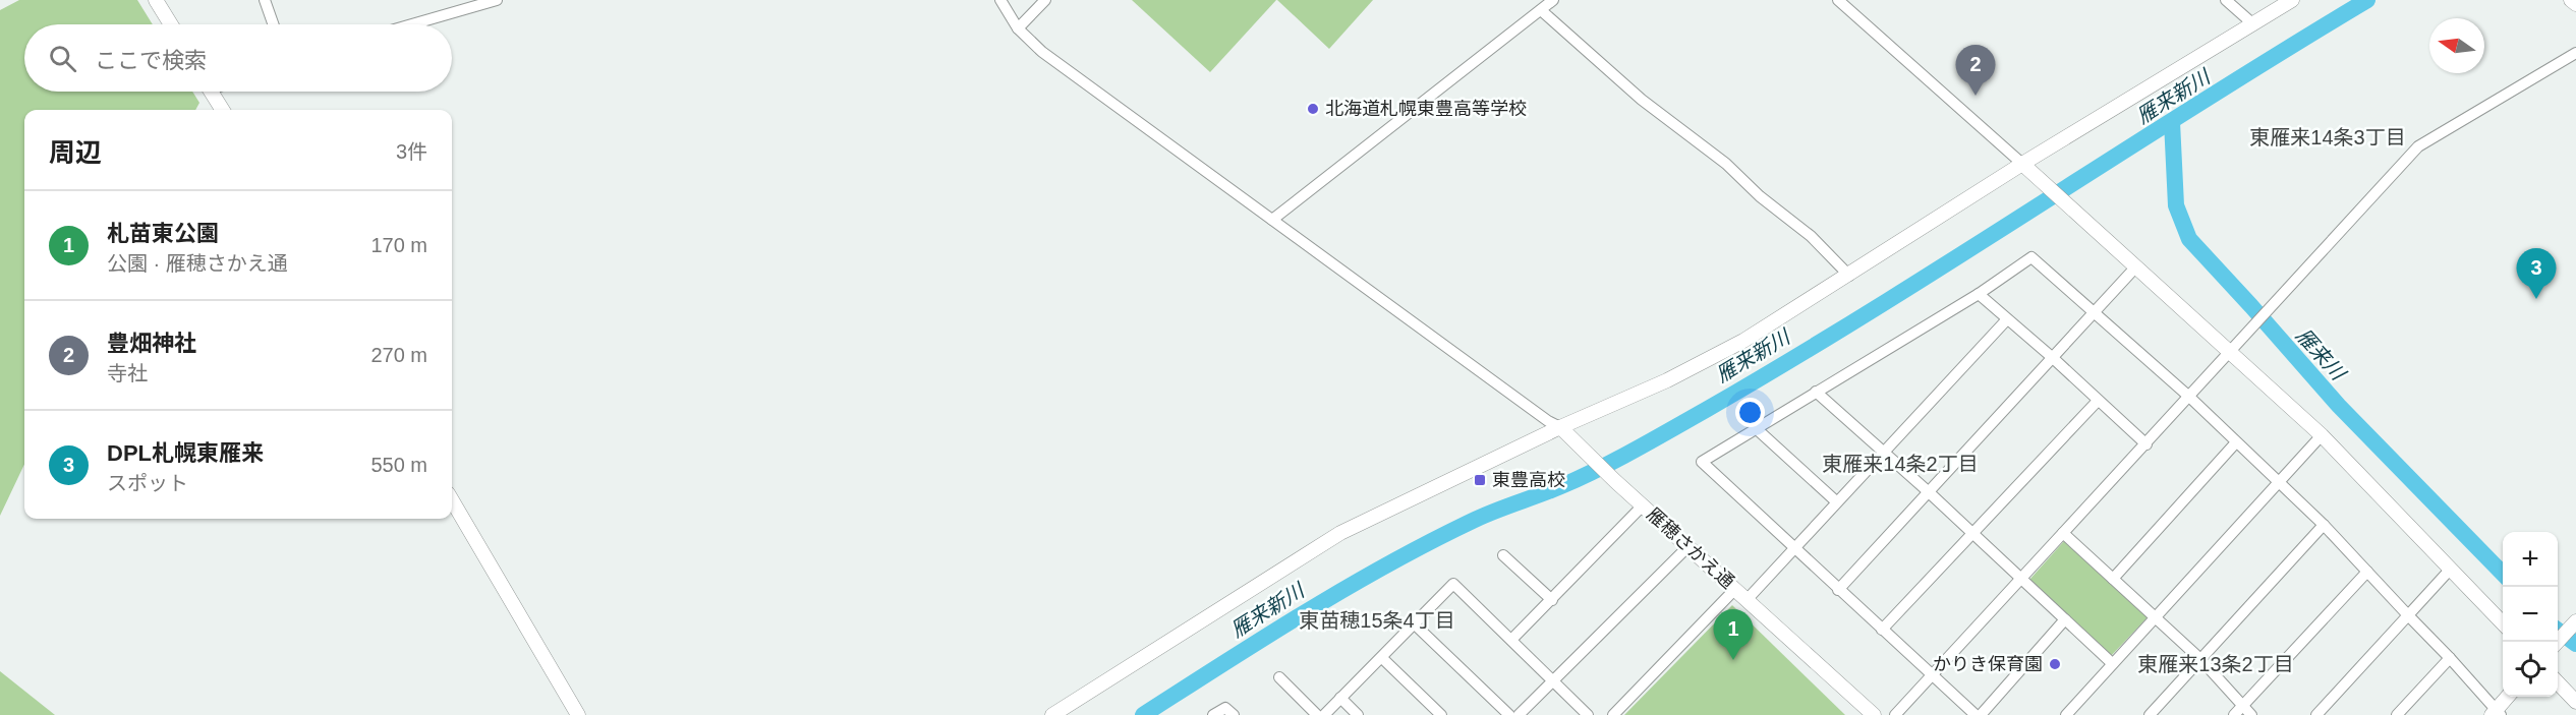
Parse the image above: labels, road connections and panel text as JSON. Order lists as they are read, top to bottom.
{
  "streets": {
    "street": ["雁穂さかえ通"]
  },
  "districts": [
    "東雁来14条3丁目",
    "東雁来14条2丁目",
    "東苗穂15条4丁目",
    "東雁来13条2丁目"
  ],
  "water": ["雁来新川", "雁来川"],
  "places": {
    "other": ["北海道札幌東豊高等学校", "かりき保育園"],
    "transit": ["東豊高校"]
  },
  "north": "left",
  "page": {
    "search": "ここで検索",
    "pins": ["2", "3", "1"],
    "heading": ["周辺", "3件"],
    "list": [
      {
        "mark": "1",
        "name": "札苗東公園",
        "note": "公園 · 雁穂さかえ通",
        "value": "170 m"
      },
      {
        "mark": "2",
        "name": "豊畑神社",
        "note": "寺社",
        "value": "270 m"
      },
      {
        "mark": "3",
        "name": "DPL札幌東雁来",
        "note": "スポット",
        "value": "550 m"
      }
    ],
    "map_buttons": ["+", "−"]
  }
}
